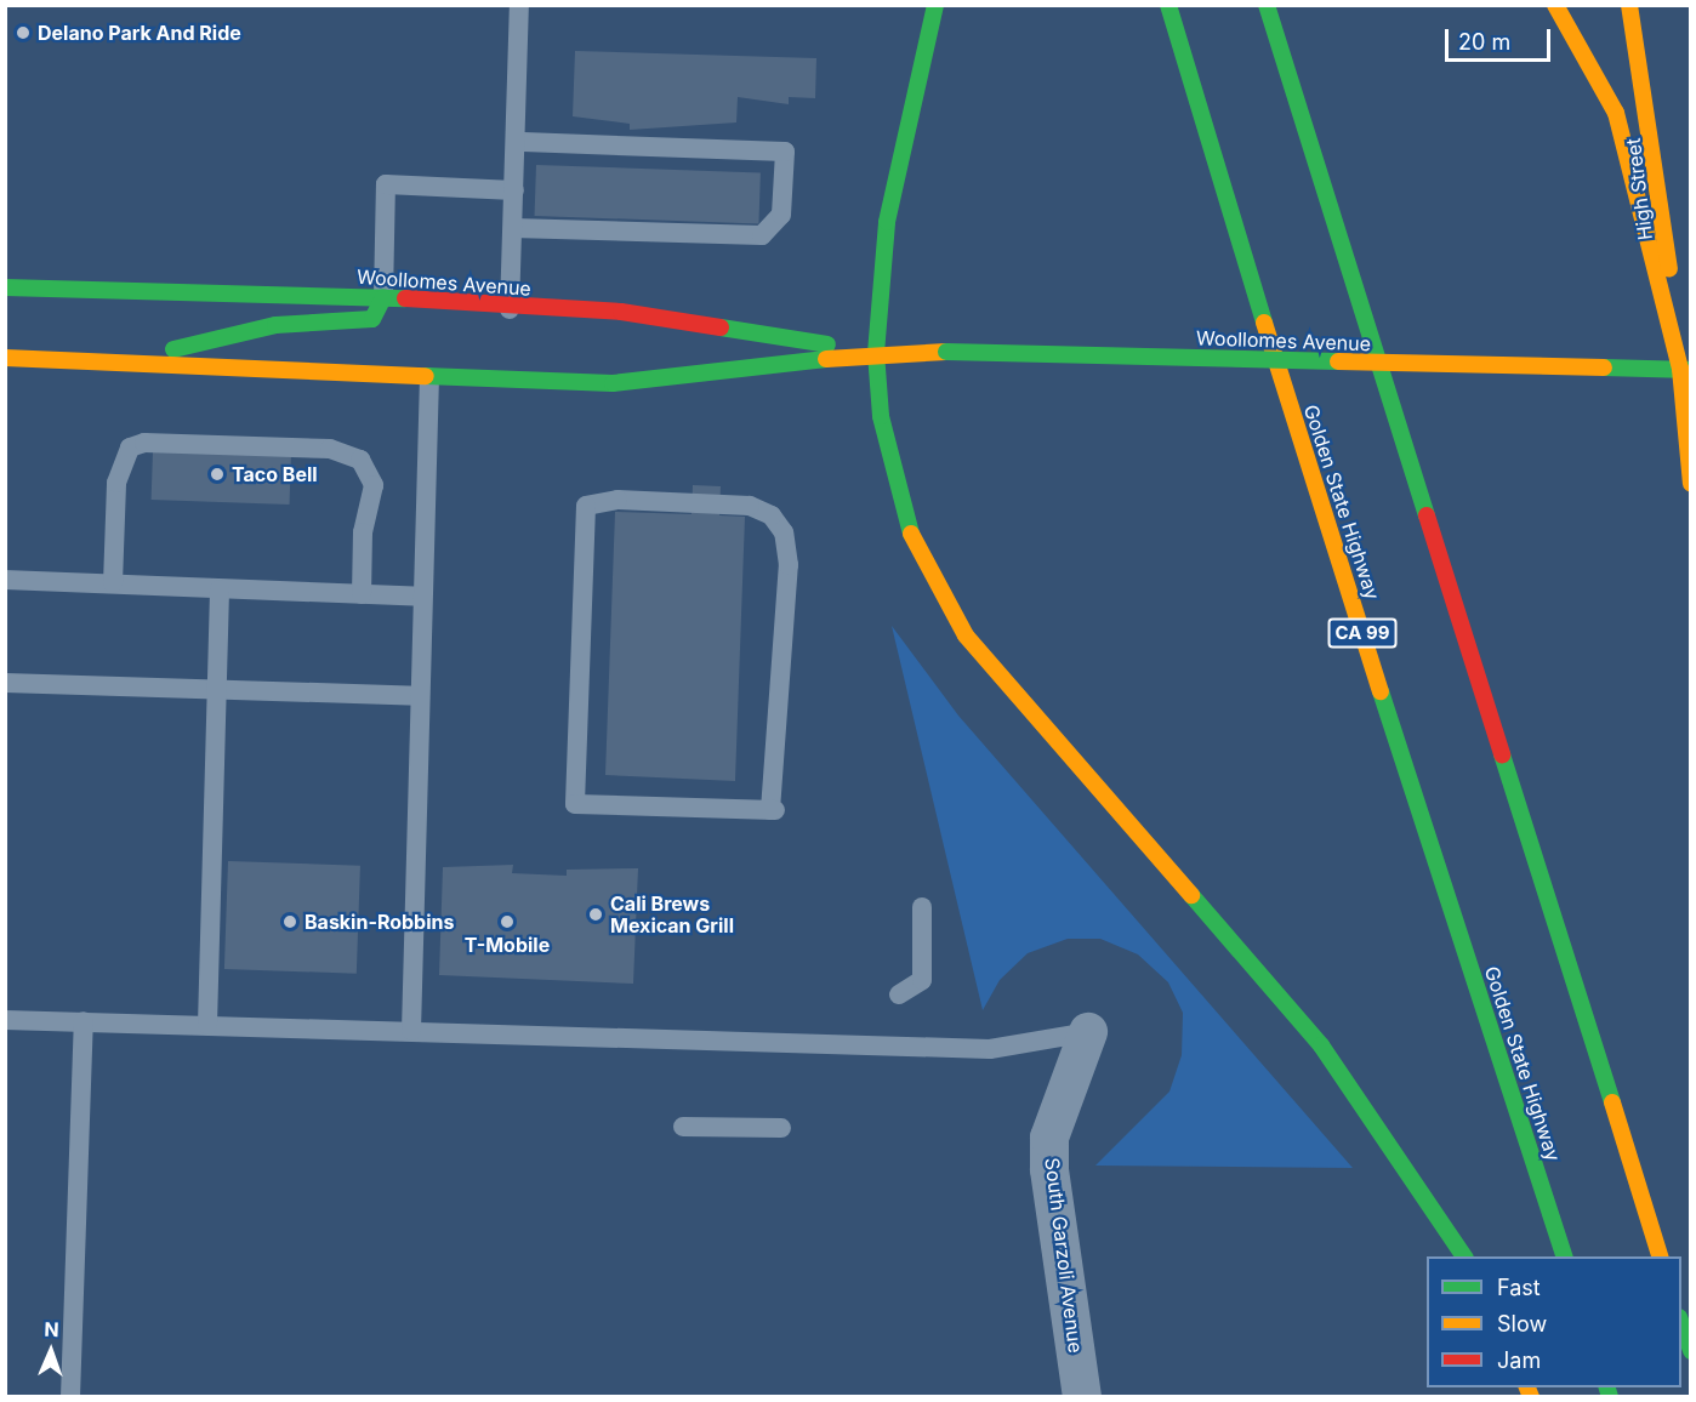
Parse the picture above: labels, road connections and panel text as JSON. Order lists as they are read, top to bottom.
{
  "streets": {
    "main road": [
      "High Street",
      "Woollomes Avenue",
      "Golden State Highway",
      "CA 99"
    ],
    "street": ["South Garzoli Avenue"]
  },
  "crossings": [
    ["High Street", "Woollomes Avenue"]
  ],
  "places": [
    "Delano Park And Ride",
    "Taco Bell",
    "Cali Brews Mexican Grill",
    "Baskin-Robbins",
    "T-Mobile"
  ],
  "legend": ["Fast", "Slow", "Jam"],
  "scale_bar": "20 m",
  "north": "top"
}
